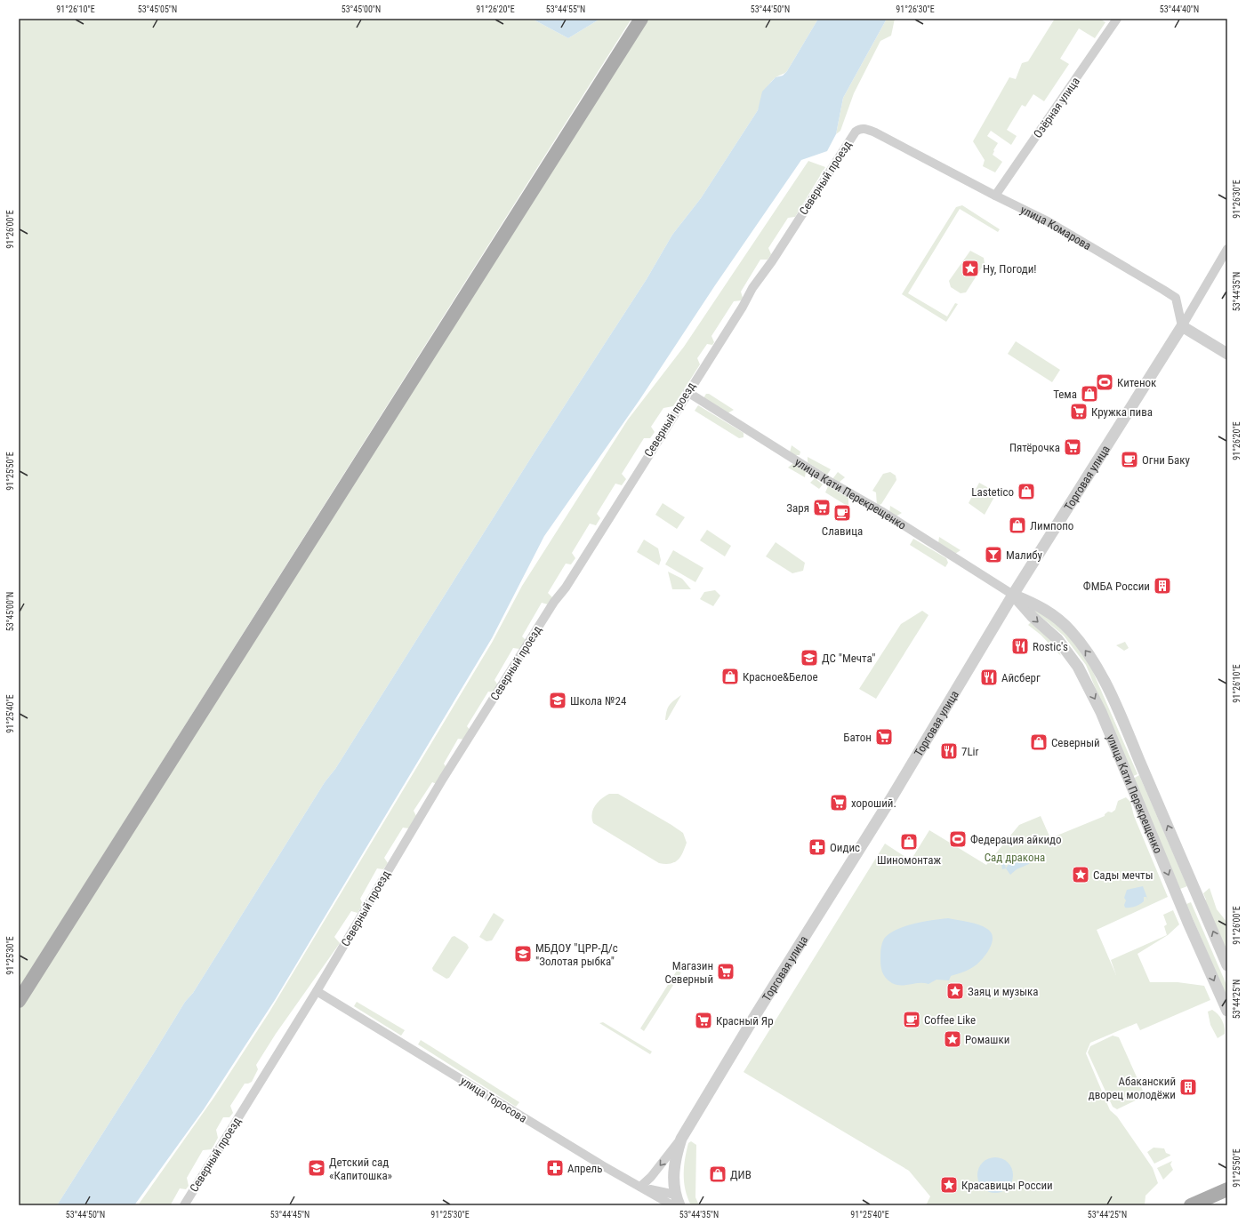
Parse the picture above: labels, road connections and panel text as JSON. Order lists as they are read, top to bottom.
{
  "streets": {
    "street": [
      "Озёрная улица",
      "Северный проезд",
      "улица Комарова",
      "Торговая улица",
      "улица Кати Перекрещенко",
      "улица Торосова"
    ]
  },
  "crossings": [
    ["Озёрная улица", "улица Комарова"],
    ["Северный проезд", "улица Комарова"],
    ["Северный проезд", "улица Кати Перекрещенко"],
    ["Северный проезд", "улица Торосова"],
    ["улица Комарова", "Торговая улица"],
    ["Торговая улица", "улица Кати Перекрещенко"],
    ["Торговая улица", "улица Торосова"]
  ],
  "parks": ["Сад дракона"],
  "places": {
    "place": [
      "Ну, Погоди!",
      "Сады мечты",
      "Заяц и музыка",
      "Ромашки",
      "Красавицы России"
    ],
    "sports": ["Китенок", "Федерация айкидо"],
    "shop": [
      "Тема",
      "Lastetico",
      "Лимпопо",
      "Красное&Белое",
      "Северный",
      "Шиномонтаж",
      "ДИВ"
    ],
    "supermarket": [
      "Кружка пива",
      "Пятёрочка",
      "Заря",
      "Батон",
      "хороший.",
      "Магазин Северный",
      "Красный Яр"
    ],
    "cafe": ["Огни Баку", "Славица", "Coffee Like"],
    "bar": ["Малибу"],
    "building": ["ФМБА России", "Абаканский дворец молодёжи"],
    "restaurant": ["Rostic's", "Айсберг", "7Lir"],
    "school or university": [
      "ДС \"Мечта\"",
      "Школа №24",
      "МБДОУ \"ЦРР-Д/с \"Золотая рыбка\"",
      "Детский сад «Капитошка»"
    ],
    "pharmacy": ["Оидис", "Апрель"]
  },
  "coordinates": [
    "91°26'10\"E",
    "53°45'05\"N",
    "53°45'00\"N",
    "91°26'20\"E",
    "53°44'55\"N",
    "53°44'50\"N",
    "91°26'30\"E",
    "53°44'40\"N",
    "91°26'00\"E",
    "53°44'35\"N",
    "91°25'50\"E",
    "91°25'40\"E",
    "91°25'30\"E",
    "53°44'25\"N",
    "53°44'45\"N"
  ]
}
